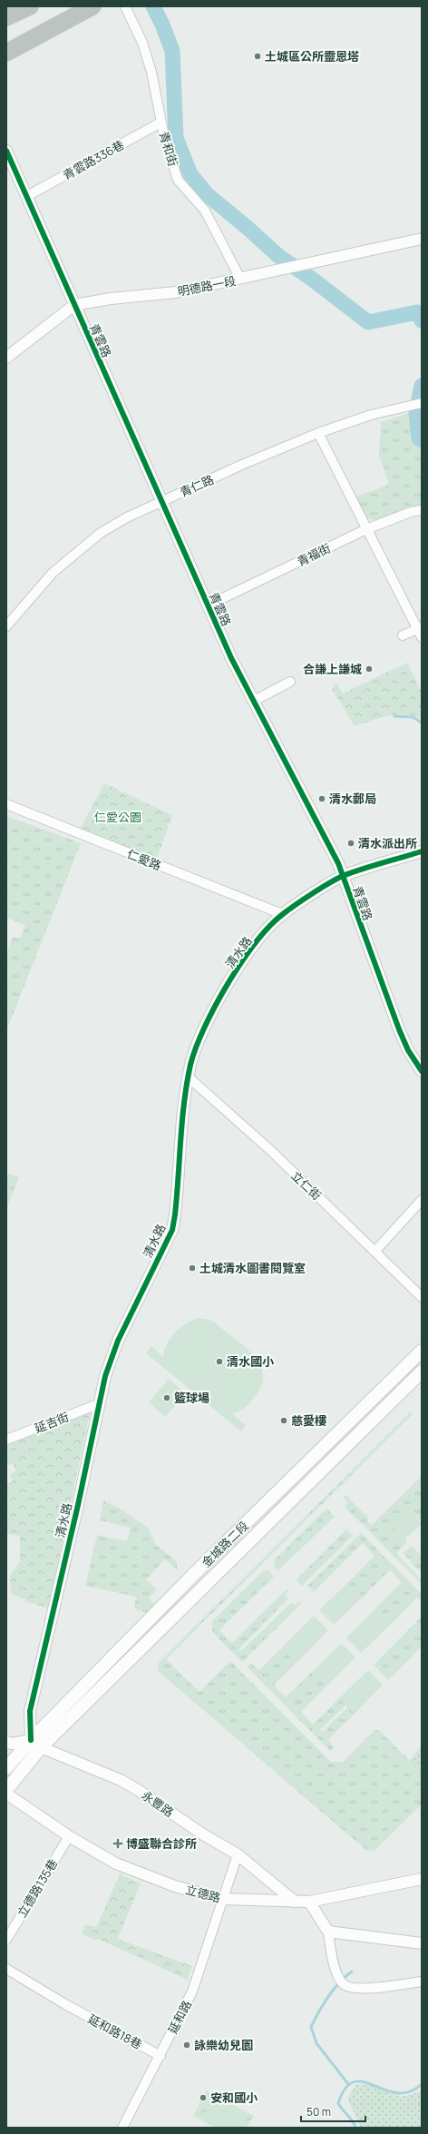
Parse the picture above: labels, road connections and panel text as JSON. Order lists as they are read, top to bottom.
{
  "streets": {
    "main road": ["金城路二段"],
    "street": [
      "青和街",
      "青雲路336巷",
      "明德路一段",
      "青雲路",
      "青仁路",
      "青福街",
      "仁愛路",
      "清水路",
      "立仁街",
      "延吉街",
      "永豐路",
      "立德路135巷",
      "立德路",
      "延和路",
      "延和路18巷"
    ]
  },
  "crossings": [
    ["青和街", "青雲路336巷"],
    ["青和街", "明德路一段"],
    ["青雲路336巷", "青雲路"],
    ["明德路一段", "青雲路"],
    ["青雲路", "青仁路"],
    ["青雲路", "青福街"],
    ["青雲路", "清水路"],
    ["仁愛路", "清水路"],
    ["清水路", "立仁街"],
    ["清水路", "延吉街"],
    ["清水路", "金城路二段"],
    ["清水路", "永豐路"],
    ["金城路二段", "永豐路"],
    ["永豐路", "立德路"],
    ["永豐路", "延和路"],
    ["立德路135巷", "立德路"],
    ["立德路", "延和路"],
    ["延和路", "延和路18巷"]
  ],
  "parks": ["仁愛公園"],
  "places": {
    "other": [
      "土城區公所靈恩塔",
      "合謙上謙城",
      "清水郵局",
      "清水派出所",
      "土城清水圖書閱覽室",
      "清水國小",
      "籃球場",
      "慈愛樓",
      "詠樂幼兒園",
      "安和國小"
    ],
    "health": ["博盛聯合診所"]
  },
  "scale_bar": "50 m"
}
